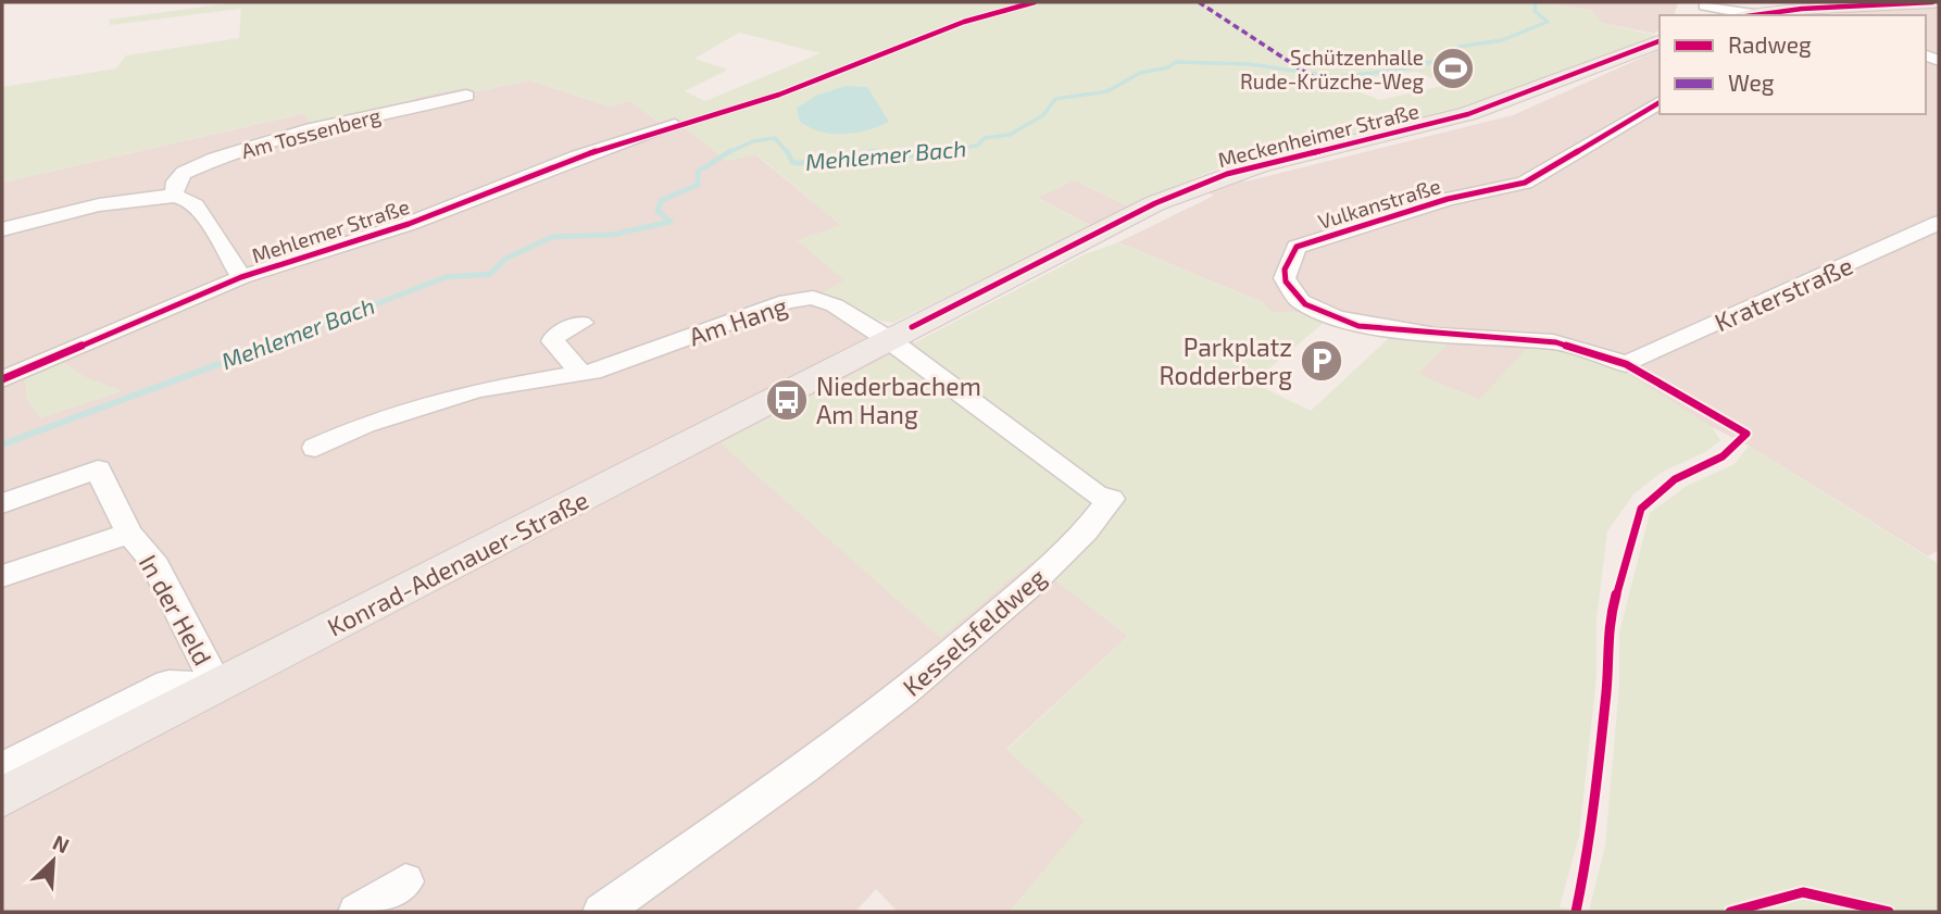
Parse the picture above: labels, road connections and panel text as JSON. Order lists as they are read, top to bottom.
{
  "streets": {
    "main road": ["Meckenheimer Straße", "Konrad-Adenauer-Straße"],
    "street": [
      "Am Tossenberg",
      "Vulkanstraße",
      "Mehlemer Straße",
      "Kraterstraße",
      "Am Hang",
      "In der Held",
      "Kesselsfeldweg"
    ]
  },
  "crossings": [
    ["Meckenheimer Straße", "Am Hang"],
    ["Meckenheimer Straße", "Konrad-Adenauer-Straße"],
    ["Meckenheimer Straße", "Kesselsfeldweg"],
    ["Vulkanstraße", "Kraterstraße"],
    ["Am Hang", "Konrad-Adenauer-Straße"],
    ["Am Hang", "Kesselsfeldweg"],
    ["Konrad-Adenauer-Straße", "In der Held"],
    ["Konrad-Adenauer-Straße", "Kesselsfeldweg"]
  ],
  "water": ["Mehlemer Bach"],
  "places": {
    "sports": ["Schützenhalle Rude-Krüzche-Weg"],
    "parking": ["Parkplatz Rodderberg"],
    "bus stop": ["Niederbachem Am Hang"]
  },
  "legend": ["Radweg", "Weg"],
  "north": "top right"
}
